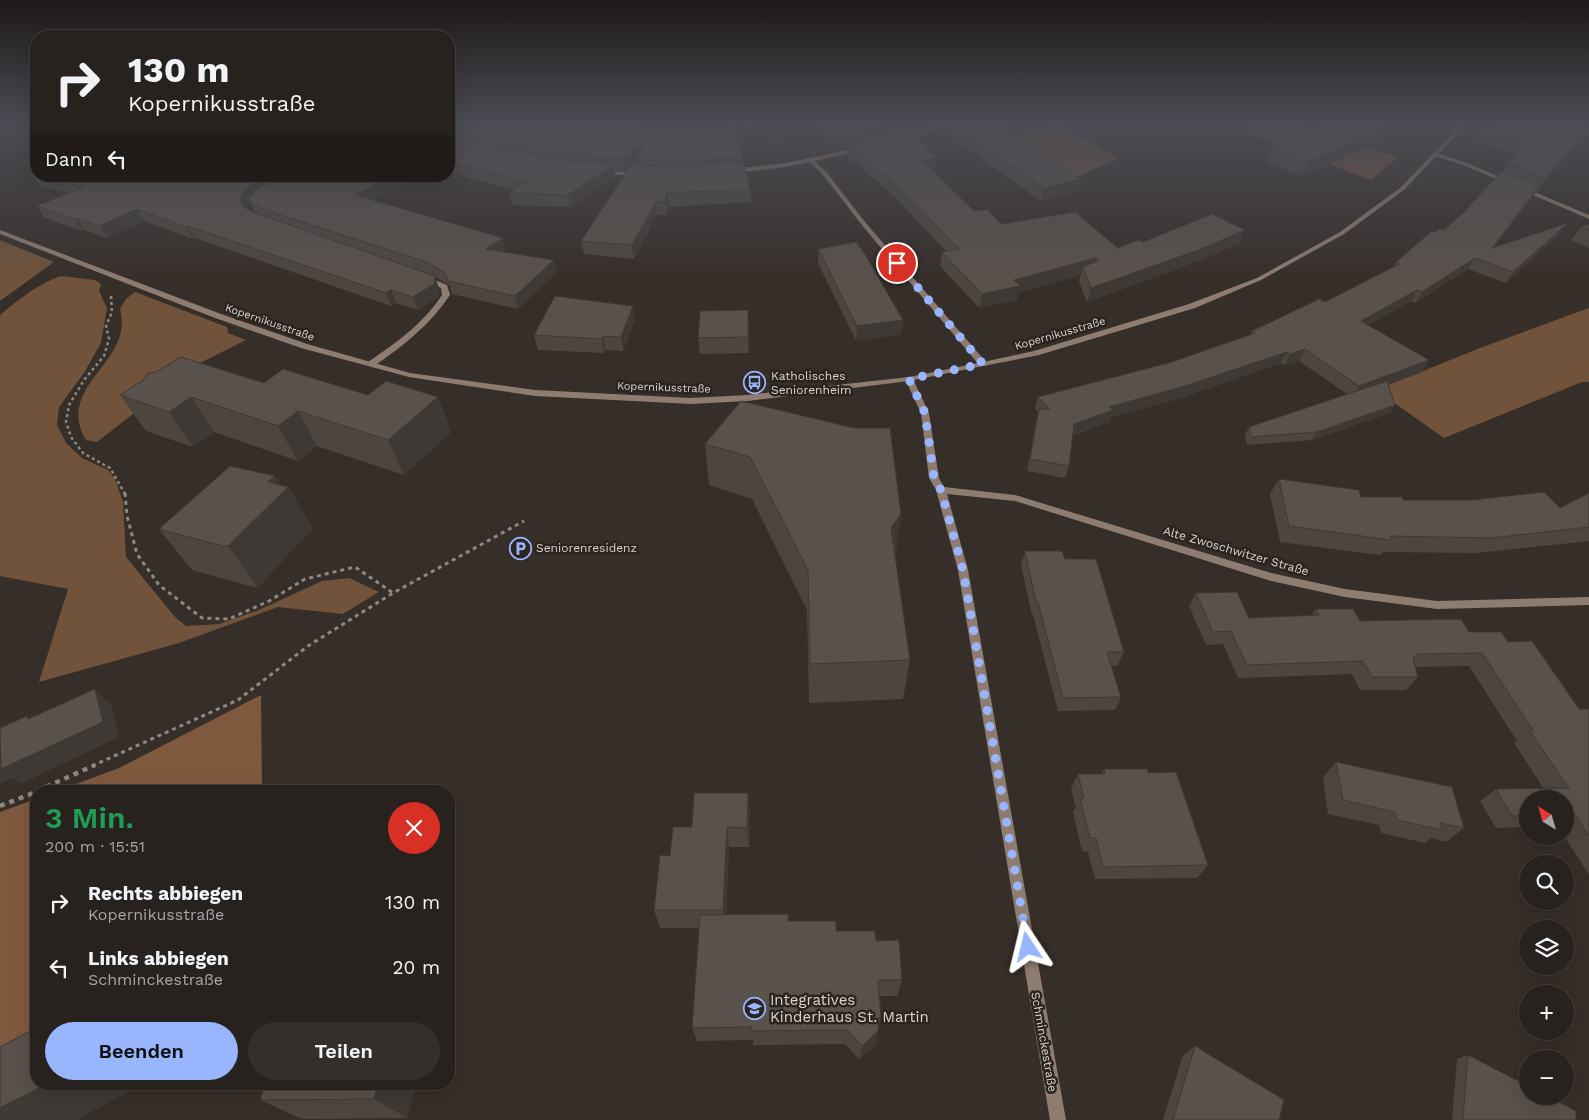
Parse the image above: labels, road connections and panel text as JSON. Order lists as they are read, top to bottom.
{
  "streets": {
    "street": ["Kopernikusstraße", "Alte Zwoschwitzer Straße", "Schminckestraße"]
  },
  "crossings": [
    ["Kopernikusstraße", "Schminckestraße"],
    ["Alte Zwoschwitzer Straße", "Schminckestraße"]
  ],
  "places": {
    "bus stop": ["Katholisches Seniorenheim"],
    "parking": ["Seniorenresidenz"],
    "school or university": ["Integratives Kinderhaus St. Martin"]
  },
  "north": "top left",
  "page": {
    "turn": ["130 m", "Kopernikusstraße"],
    "then": "Dann",
    "heading": ["3 Min.", "200 m · 15:51"],
    "map_buttons": ["+", "−"],
    "list": [
      {
        "name": "Rechts abbiegen",
        "note": "Kopernikusstraße",
        "value": "130 m"
      },
      {
        "name": "Links abbiegen",
        "note": "Schminckestraße",
        "value": "20 m"
      }
    ],
    "buttons": ["Beenden", "Teilen"]
  }
}
